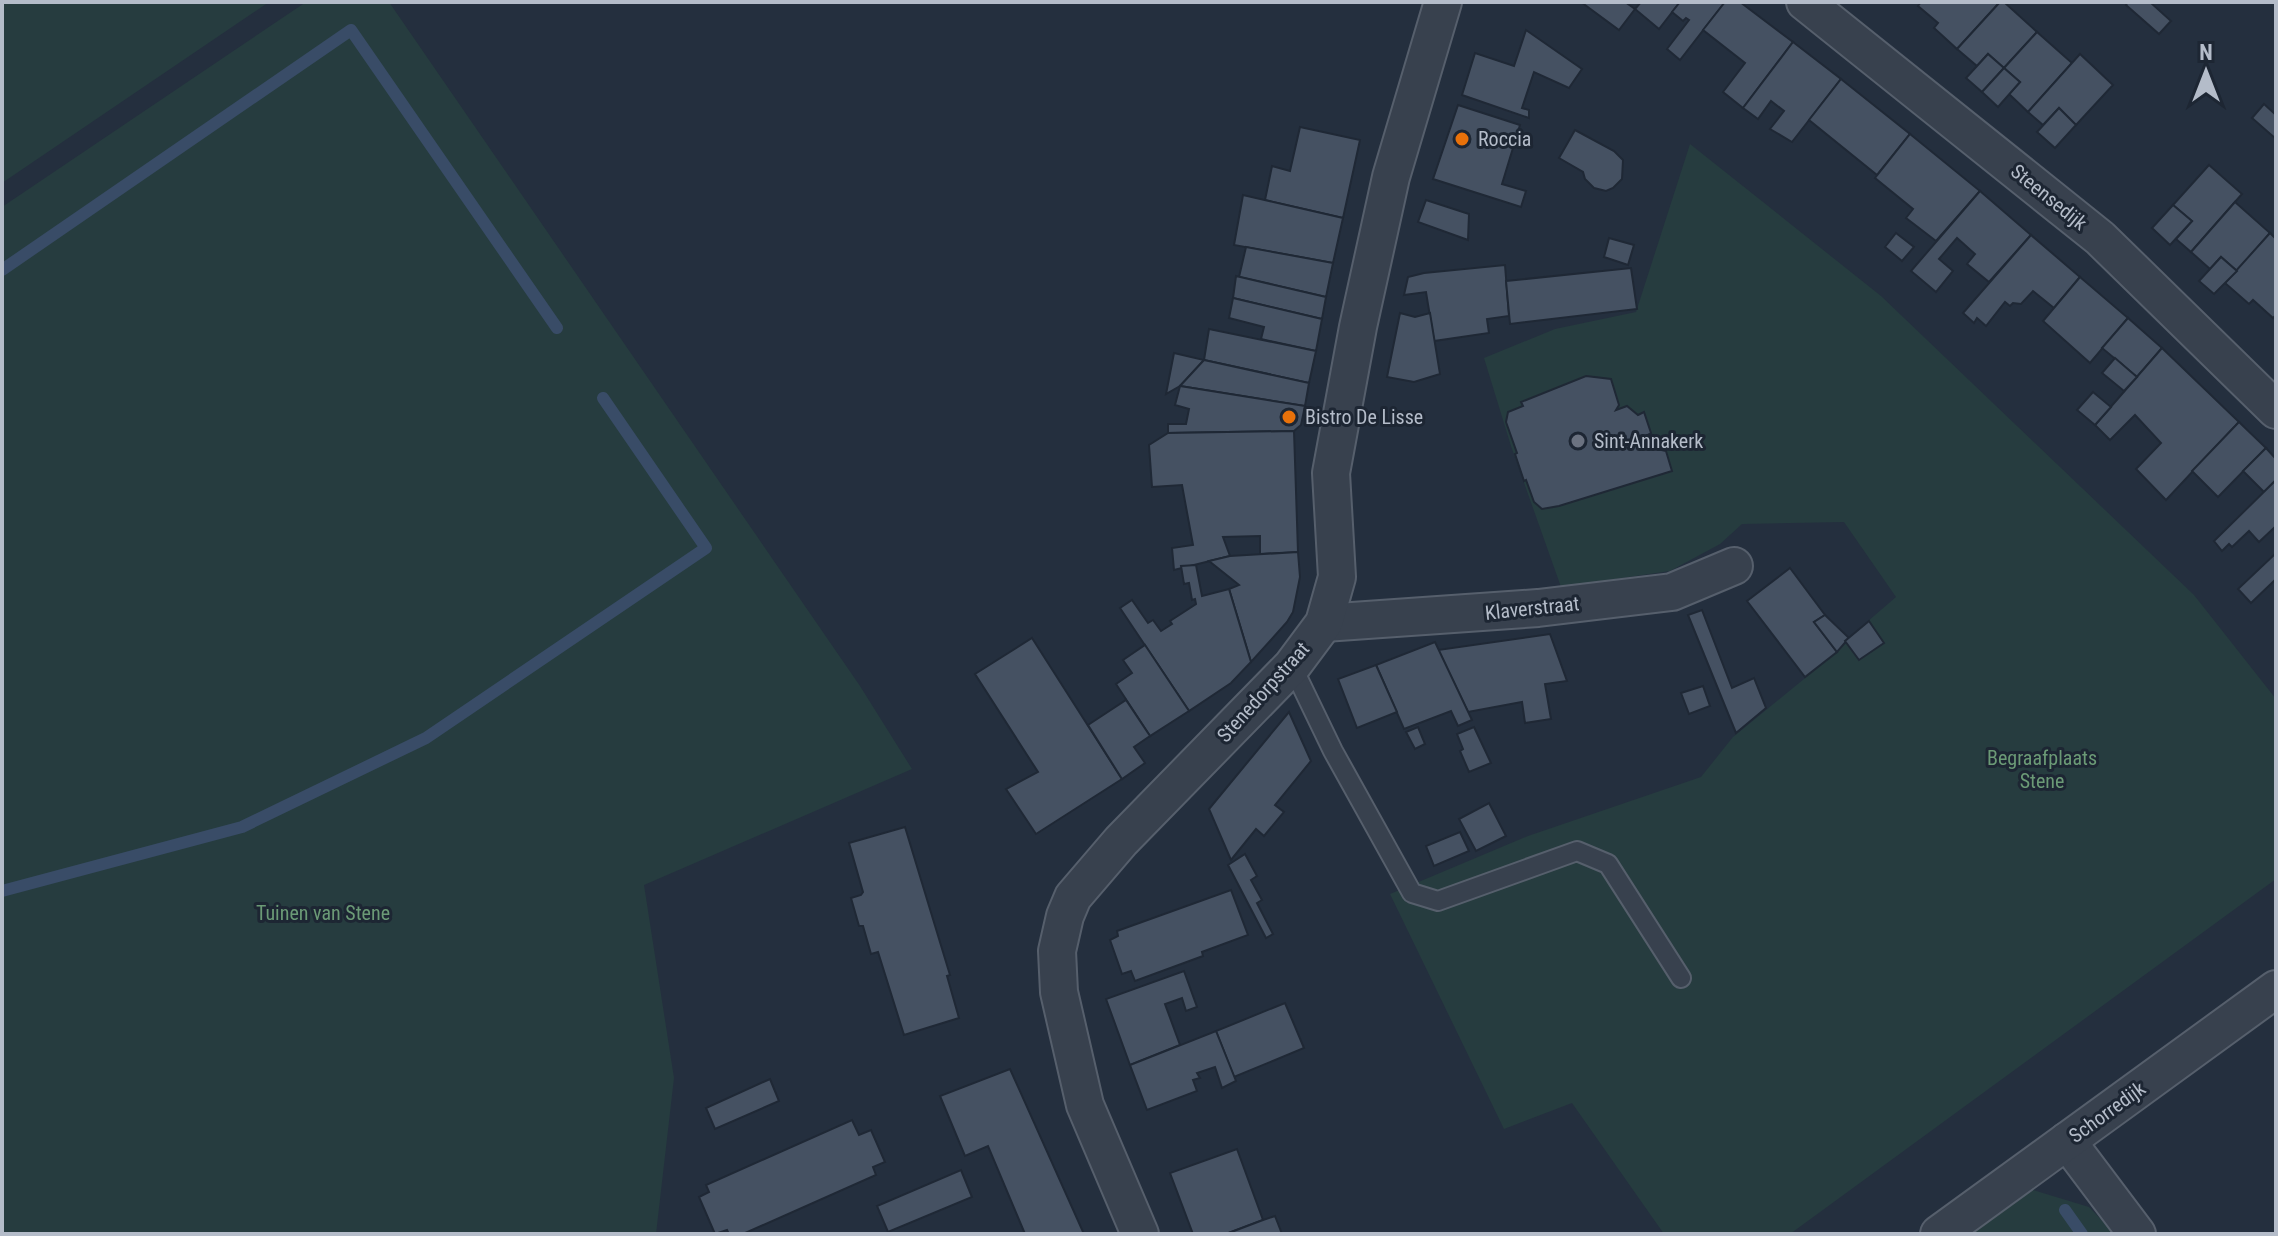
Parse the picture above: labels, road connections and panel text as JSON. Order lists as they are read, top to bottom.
{
  "streets": {
    "street": [
      "Steensedijk",
      "Klaverstraat",
      "Stenedorpstraat",
      "Schorredijk"
    ]
  },
  "crossings": [
    ["Klaverstraat", "Stenedorpstraat"]
  ],
  "parks": ["Begraafplaats Stene", "Tuinen van Stene"],
  "places": ["Roccia", "Bistro De Lisse", "Sint-Annakerk"],
  "north": "top"
}
